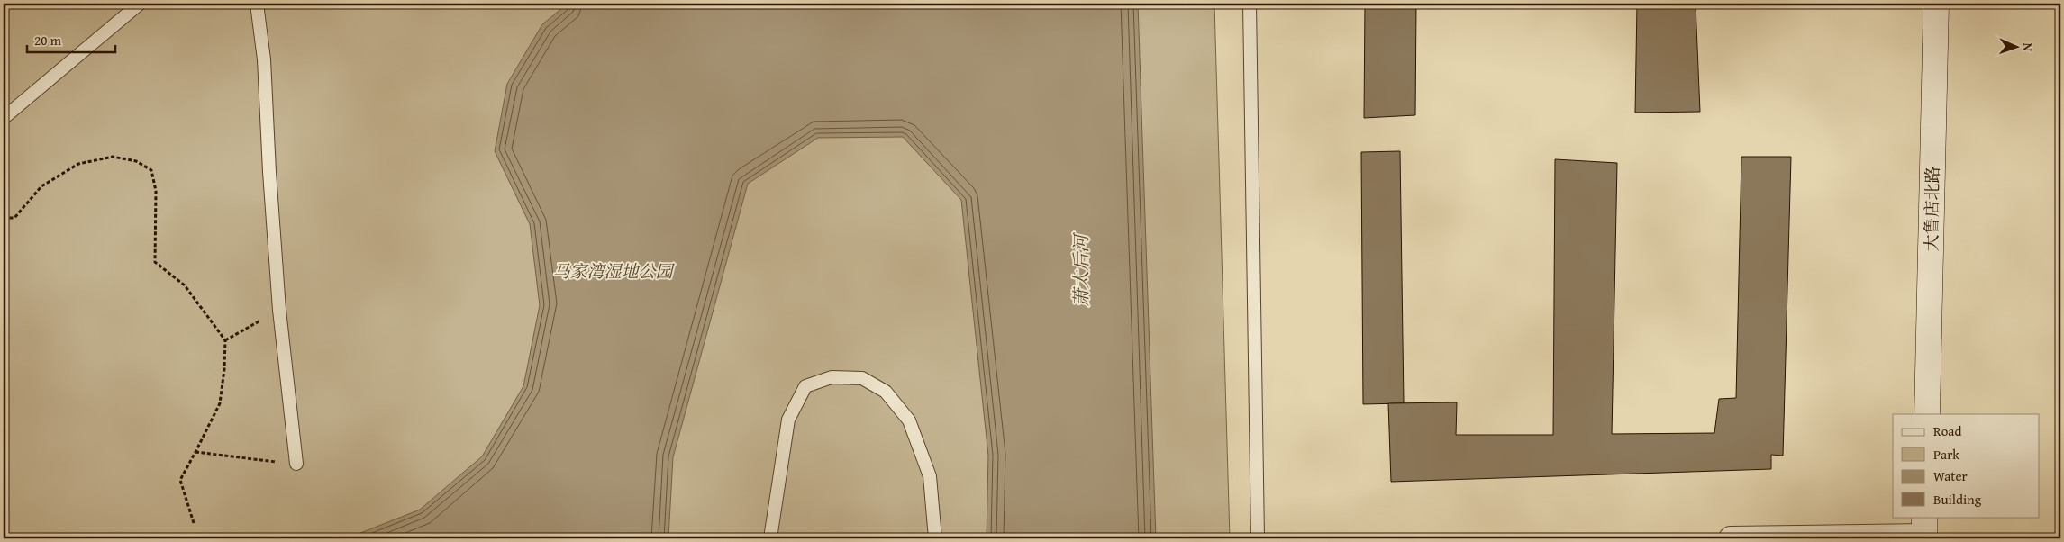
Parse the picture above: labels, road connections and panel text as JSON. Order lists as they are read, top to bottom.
{
  "streets": {
    "street": ["大鲁店北路"]
  },
  "water": ["萧太后河"],
  "parks": ["马家湾湿地公园"],
  "legend": [
    "Road",
    "Park",
    "Water",
    "Building"
  ],
  "scale_bar": "20 m",
  "north": "right"
}
